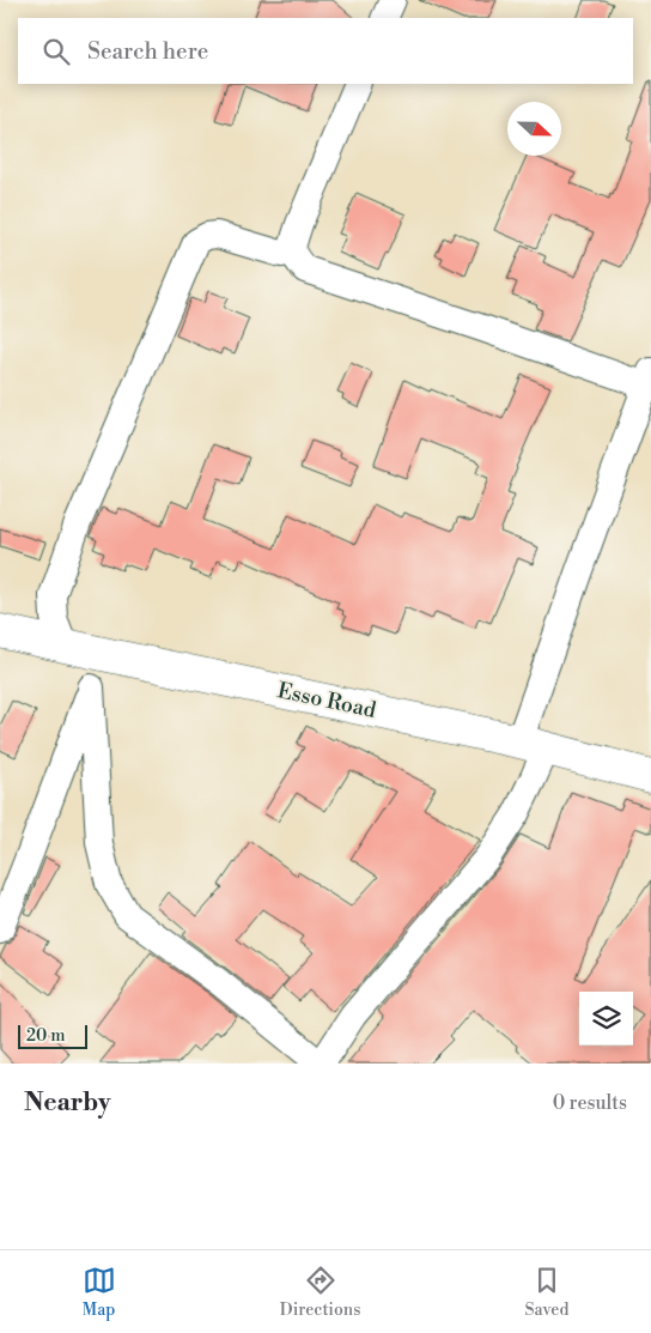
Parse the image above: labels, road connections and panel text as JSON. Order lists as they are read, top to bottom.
{
  "streets": {
    "street": ["Esso Road"]
  },
  "scale_bar": "20 m",
  "north": "right",
  "page": {
    "search": "Search here",
    "scale": "20 m",
    "heading": ["Nearby", "0 results"],
    "nav": ["Map", "Directions", "Saved"]
  }
}
